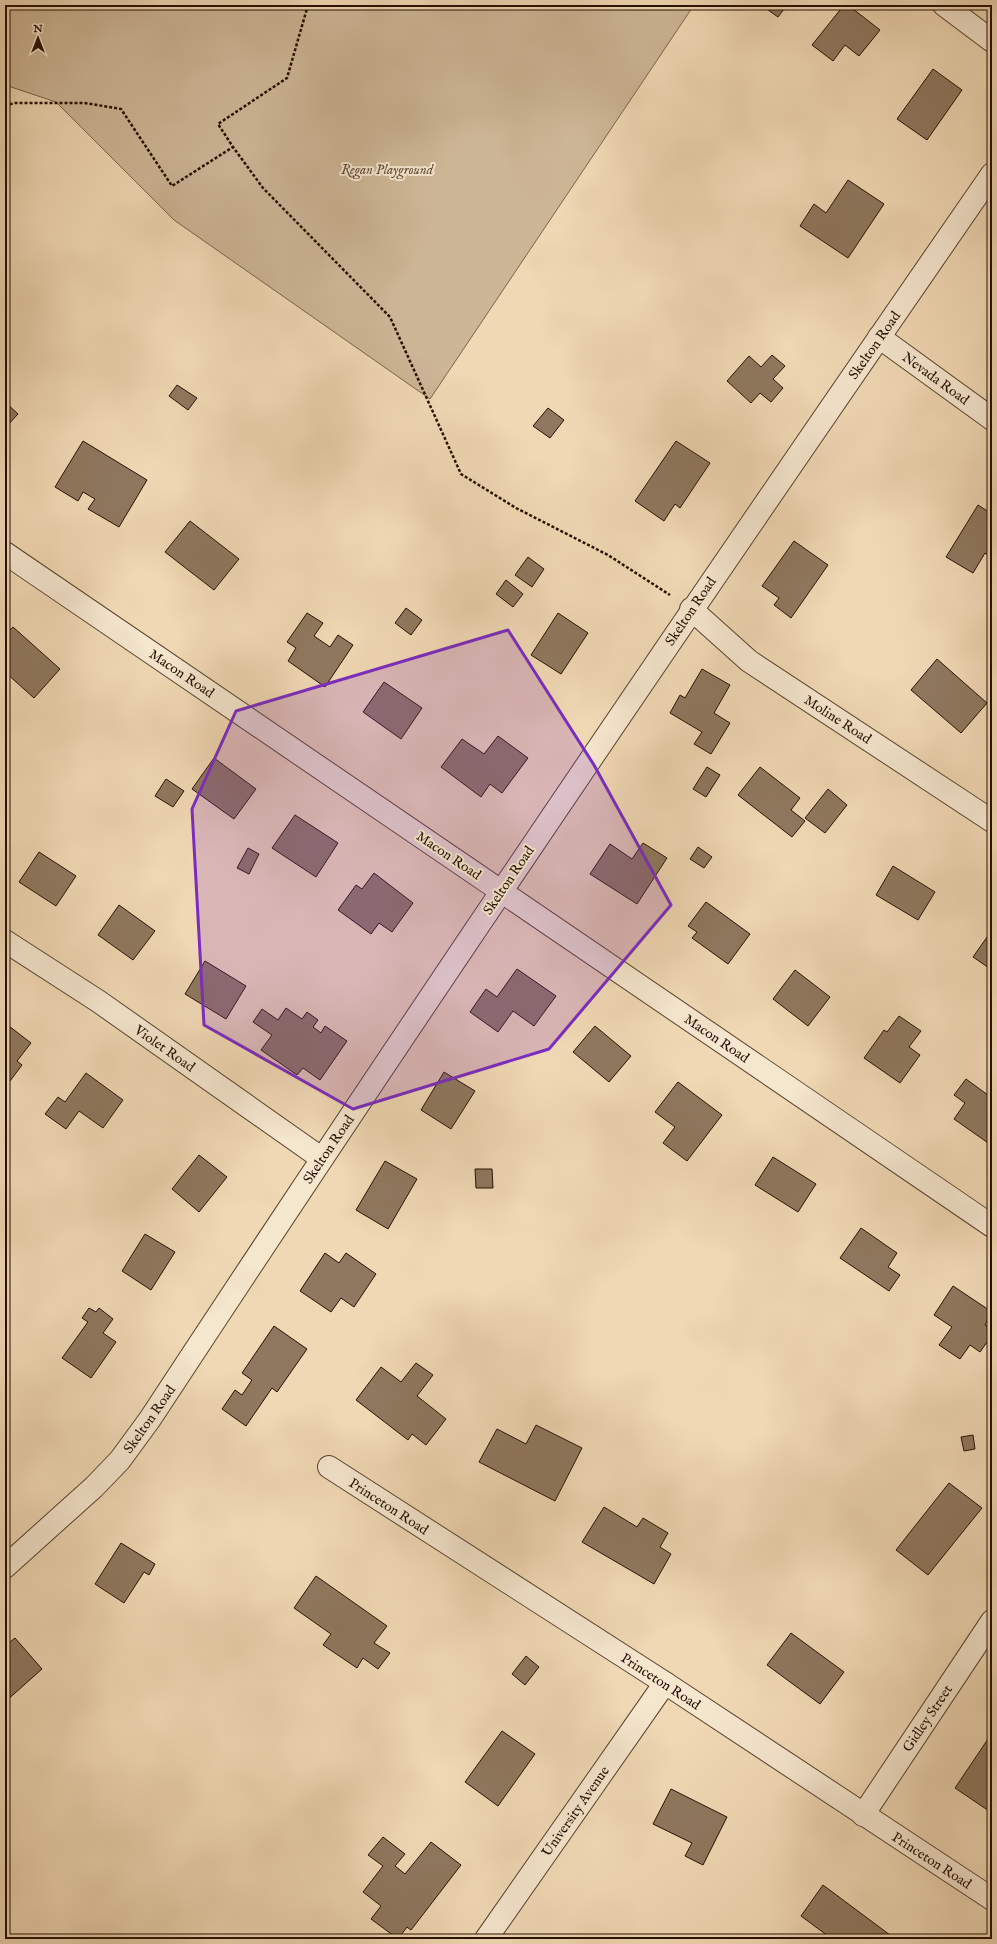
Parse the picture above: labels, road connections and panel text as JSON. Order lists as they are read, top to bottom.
{
  "streets": {
    "street": [
      "Skelton Road",
      "Nevada Road",
      "Macon Road",
      "Moline Road",
      "Violet Road",
      "Princeton Road",
      "Gidley Street",
      "University Avenue"
    ]
  },
  "crossings": [
    ["Skelton Road", "Nevada Road"],
    ["Skelton Road", "Macon Road"],
    ["Skelton Road", "Moline Road"],
    ["Skelton Road", "Violet Road"],
    ["Princeton Road", "Gidley Street"],
    ["Princeton Road", "University Avenue"]
  ],
  "parks": ["Regan Playground"],
  "north": "top"
}
